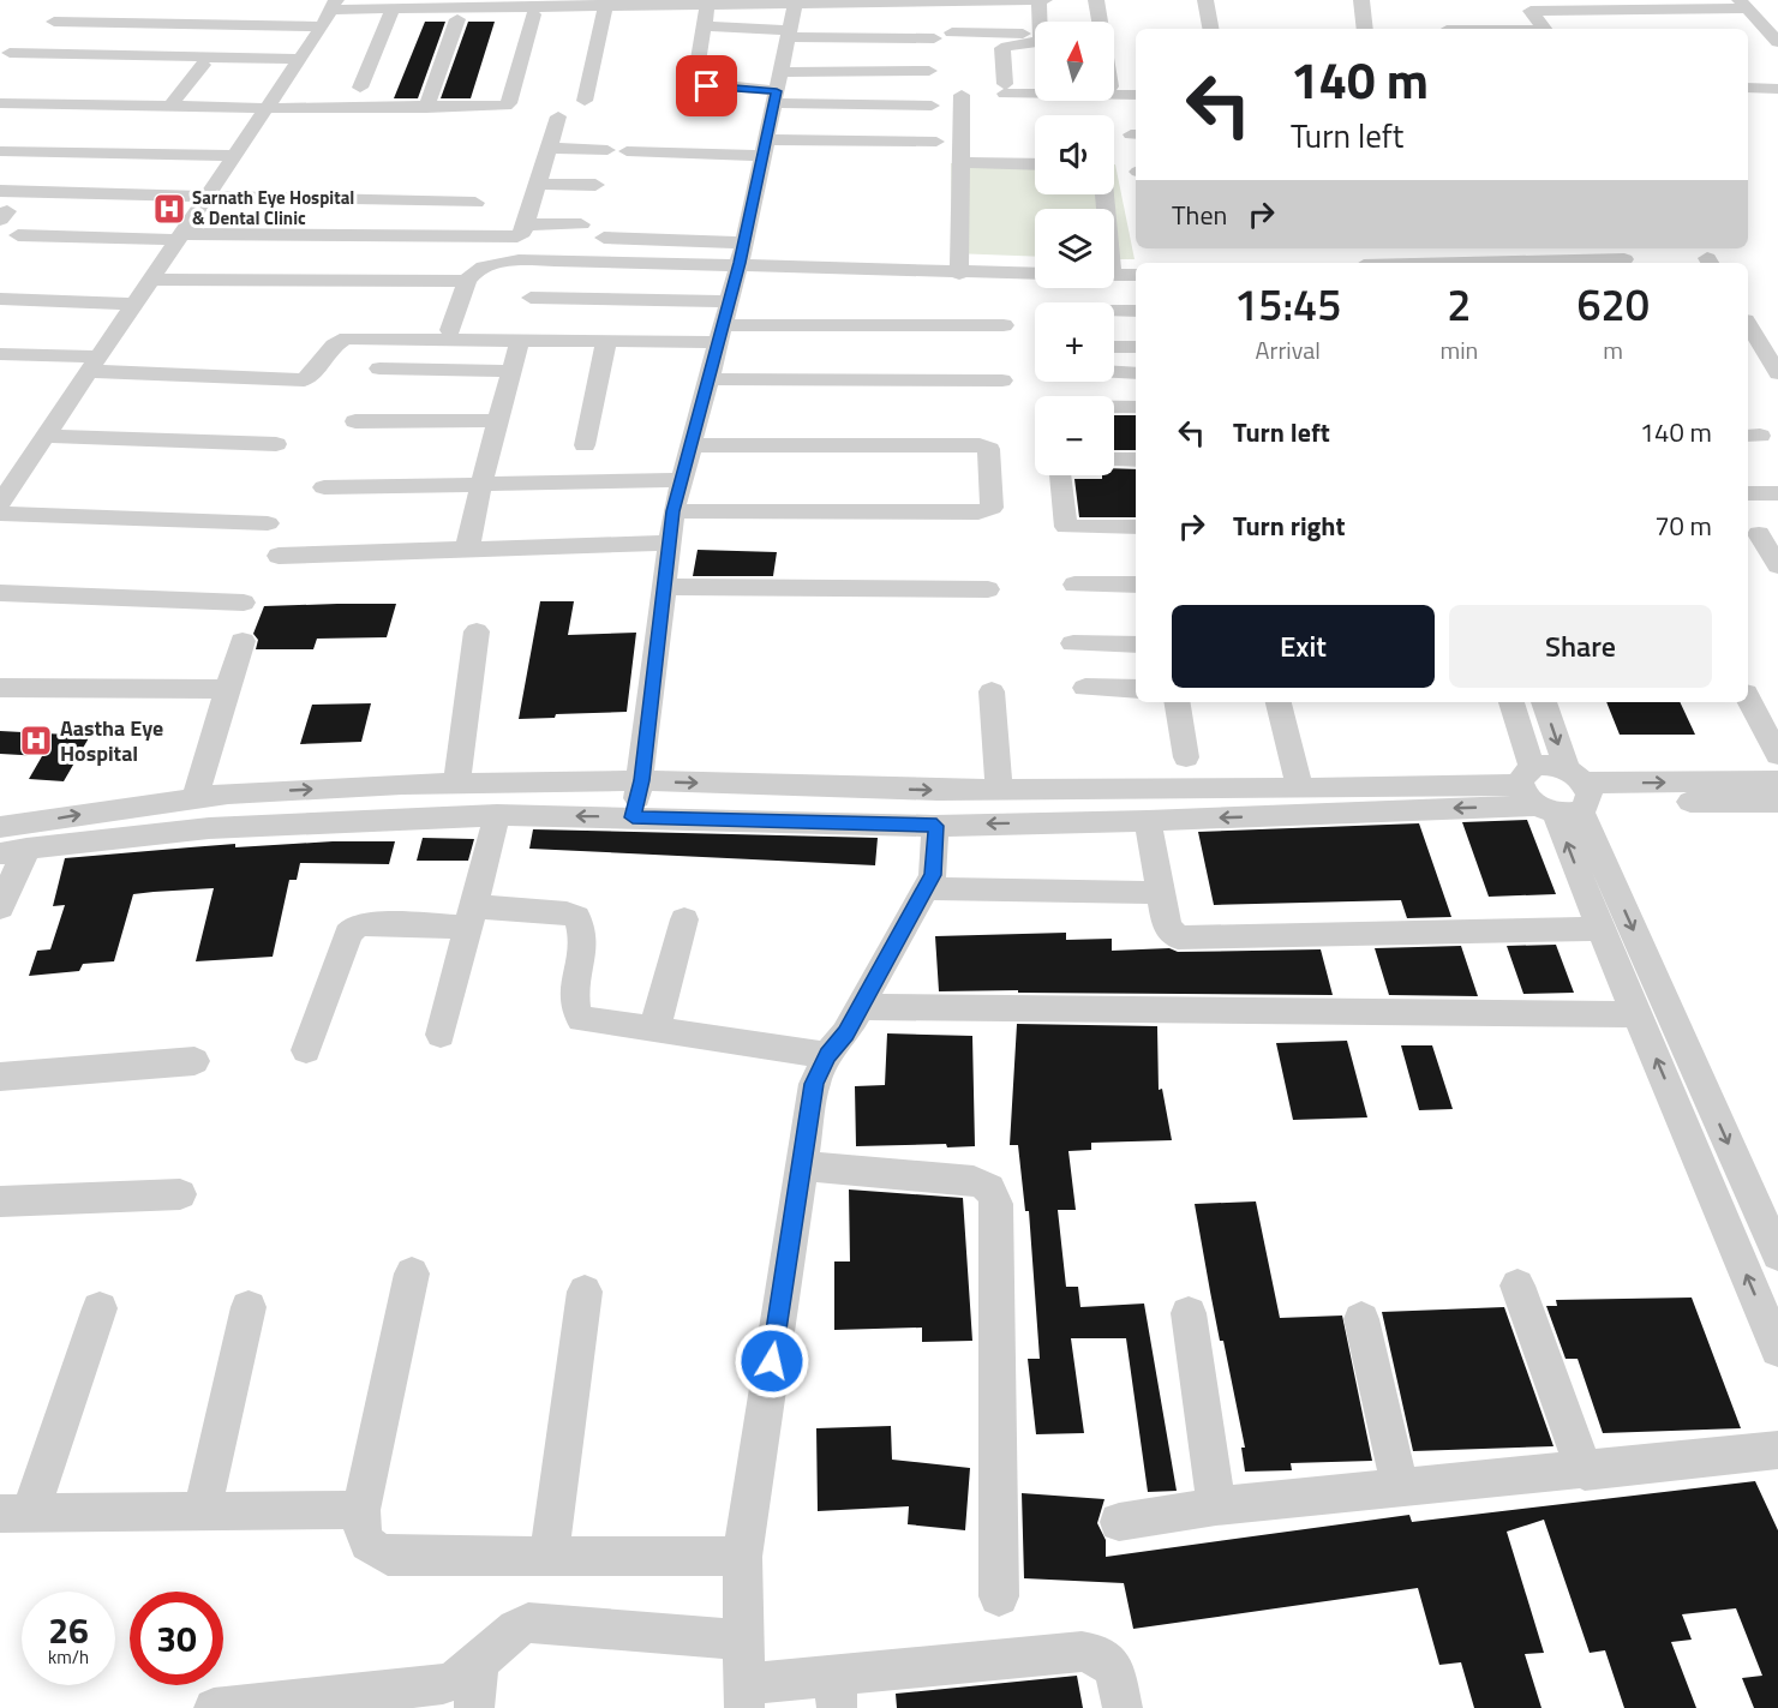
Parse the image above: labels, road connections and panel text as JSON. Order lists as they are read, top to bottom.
{
  "places": {
    "hospital": ["Sarnath Eye Hospital & Dental Clinic", "Aastha Eye Hospital"]
  },
  "north": "top",
  "page": {
    "map_buttons": ["+", "−"],
    "turn": ["140 m", "Turn left"],
    "then": "Then",
    "eta": [
      "15:45",
      "Arrival",
      "2",
      "min",
      "620",
      "m"
    ],
    "list": [
      {
        "name": "Turn left",
        "value": "140 m"
      },
      {
        "name": "Turn right",
        "value": "70 m"
      }
    ],
    "buttons": ["Exit", "Share"],
    "speed": "26 km/h",
    "limit": "30"
  }
}
